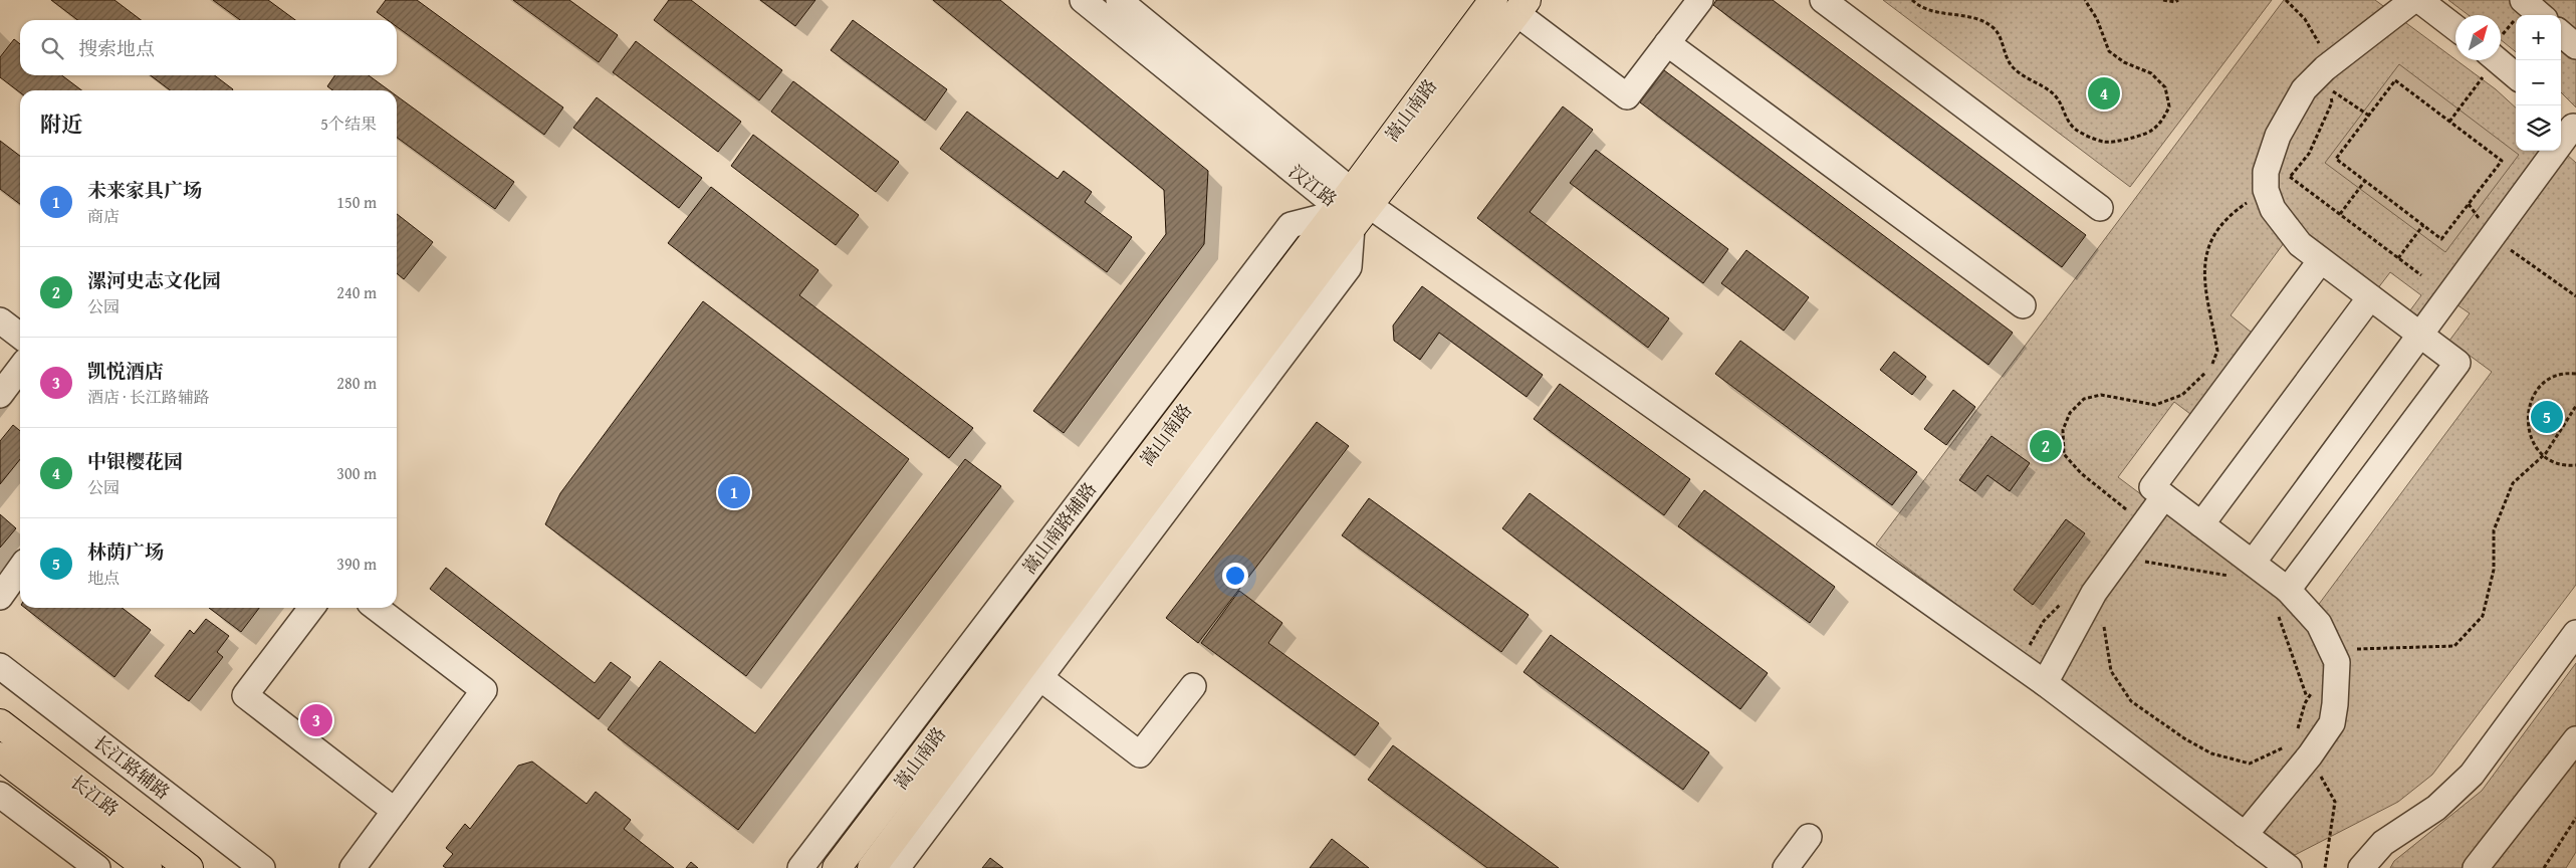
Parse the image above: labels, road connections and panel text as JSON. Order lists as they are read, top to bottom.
{
  "streets": {
    "main road": ["嵩山南路", "长江路"],
    "street": ["汉江路", "嵩山南路辅路", "长江路辅路"]
  },
  "crossings": [
    ["嵩山南路", "汉江路"],
    ["嵩山南路", "嵩山南路辅路"],
    ["汉江路", "嵩山南路辅路"]
  ],
  "north": "top right",
  "page": {
    "map_buttons": ["+", "−"],
    "search": "搜索地点",
    "pins": [
      "4",
      "5",
      "2",
      "1",
      "3"
    ],
    "heading": ["附近", "5个结果"],
    "list": [
      {
        "mark": "1",
        "name": "未来家具广场",
        "note": "商店",
        "value": "150 m"
      },
      {
        "mark": "2",
        "name": "漯河史志文化园",
        "note": "公园",
        "value": "240 m"
      },
      {
        "mark": "3",
        "name": "凯悦酒店",
        "note": "酒店 · 长江路辅路",
        "value": "280 m"
      },
      {
        "mark": "4",
        "name": "中银樱花园",
        "note": "公园",
        "value": "300 m"
      },
      {
        "mark": "5",
        "name": "林荫广场",
        "note": "地点",
        "value": "390 m"
      }
    ]
  }
}
